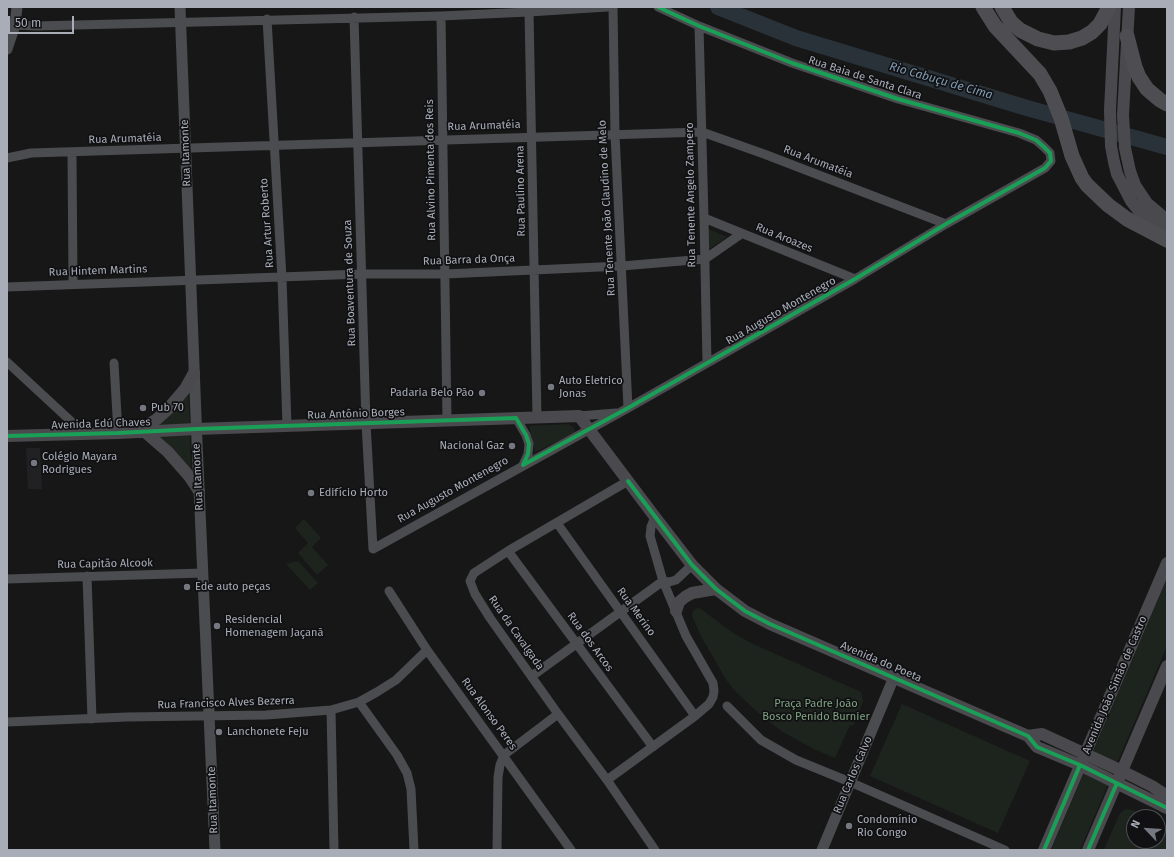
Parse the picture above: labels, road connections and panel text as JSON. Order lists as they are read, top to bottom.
{
  "streets": {
    "main road": [
      "Rua Antônio Borges",
      "Avenida Edú Chaves",
      "Avenida do Poeta",
      "Avenida João Simão de Castro"
    ],
    "street": [
      "Rua Baia de Santa Clara",
      "Rua Arumatéia",
      "Rua Itamonte",
      "Rua Alvino Pimenta dos Reis",
      "Rua Paulino Arena",
      "Rua Tenente Angelo Zampero",
      "Rua Tenente João Claudino de Melo",
      "Rua Artur Roberto",
      "Rua Aroazes",
      "Rua Barra da Onça",
      "Rua Hintem Martins",
      "Rua Boaventura de Souza",
      "Rua Augusto Montenegro",
      "Rua Capitão Alcook",
      "Rua Merino",
      "Rua da Cavalgada",
      "Rua dos Arcos",
      "Rua Francisco Alves Bezerra",
      "Rua Alonso Peres",
      "Rua Carlos Calvo"
    ]
  },
  "crossings": [
    ["Rua Baia de Santa Clara", "Rua Tenente Angelo Zampero"],
    ["Rua Baia de Santa Clara", "Rua Augusto Montenegro"],
    ["Rua Arumatéia", "Rua Itamonte"],
    ["Rua Arumatéia", "Rua Alvino Pimenta dos Reis"],
    ["Rua Arumatéia", "Rua Paulino Arena"],
    ["Rua Arumatéia", "Rua Tenente Angelo Zampero"],
    ["Rua Arumatéia", "Rua Tenente João Claudino de Melo"],
    ["Rua Arumatéia", "Rua Artur Roberto"],
    ["Rua Arumatéia", "Rua Boaventura de Souza"],
    ["Rua Arumatéia", "Rua Augusto Montenegro"],
    ["Rua Itamonte", "Rua Barra da Onça"],
    ["Rua Itamonte", "Rua Hintem Martins"],
    ["Rua Itamonte", "Rua Antônio Borges"],
    ["Rua Itamonte", "Avenida Edú Chaves"],
    ["Rua Itamonte", "Rua Capitão Alcook"],
    ["Rua Itamonte", "Rua Francisco Alves Bezerra"],
    ["Rua Alvino Pimenta dos Reis", "Rua Barra da Onça"],
    ["Rua Alvino Pimenta dos Reis", "Rua Antônio Borges"],
    ["Rua Paulino Arena", "Rua Barra da Onça"],
    ["Rua Paulino Arena", "Rua Antônio Borges"],
    ["Rua Tenente Angelo Zampero", "Rua Aroazes"],
    ["Rua Tenente Angelo Zampero", "Rua Barra da Onça"],
    ["Rua Tenente Angelo Zampero", "Rua Augusto Montenegro"],
    ["Rua Tenente João Claudino de Melo", "Rua Barra da Onça"],
    ["Rua Tenente João Claudino de Melo", "Rua Augusto Montenegro"],
    ["Rua Artur Roberto", "Rua Barra da Onça"],
    ["Rua Artur Roberto", "Rua Antônio Borges"],
    ["Rua Aroazes", "Rua Barra da Onça"],
    ["Rua Aroazes", "Rua Augusto Montenegro"],
    ["Rua Barra da Onça", "Rua Hintem Martins"],
    ["Rua Barra da Onça", "Rua Boaventura de Souza"],
    ["Rua Boaventura de Souza", "Rua Augusto Montenegro"],
    ["Rua Boaventura de Souza", "Rua Antônio Borges"],
    ["Rua Augusto Montenegro", "Rua Antônio Borges"],
    ["Rua Augusto Montenegro", "Avenida do Poeta"],
    ["Rua Antônio Borges", "Avenida Edú Chaves"],
    ["Rua Antônio Borges", "Avenida do Poeta"],
    ["Rua Merino", "Rua da Cavalgada"],
    ["Rua da Cavalgada", "Rua dos Arcos"],
    ["Rua da Cavalgada", "Avenida do Poeta"],
    ["Avenida do Poeta", "Avenida João Simão de Castro"],
    ["Avenida do Poeta", "Rua Carlos Calvo"],
    ["Rua Francisco Alves Bezerra", "Rua Alonso Peres"]
  ],
  "water": ["Rio Cabuçu de Cima"],
  "parks": ["Praça Padre João Bosco Penido Burnier"],
  "places": [
    "Auto Eletrico Jonas",
    "Padaria Belo Pão",
    "Pub 70",
    "Nacional Gaz",
    "Colégio Mayara Rodrigues",
    "Edifício Horto",
    "Ede auto peças",
    "Residencial Homenagem Jaçanã",
    "Lanchonete Feju",
    "Condomínio Rio Congo"
  ],
  "scale_bar": "50 m",
  "north": "top left"
}
